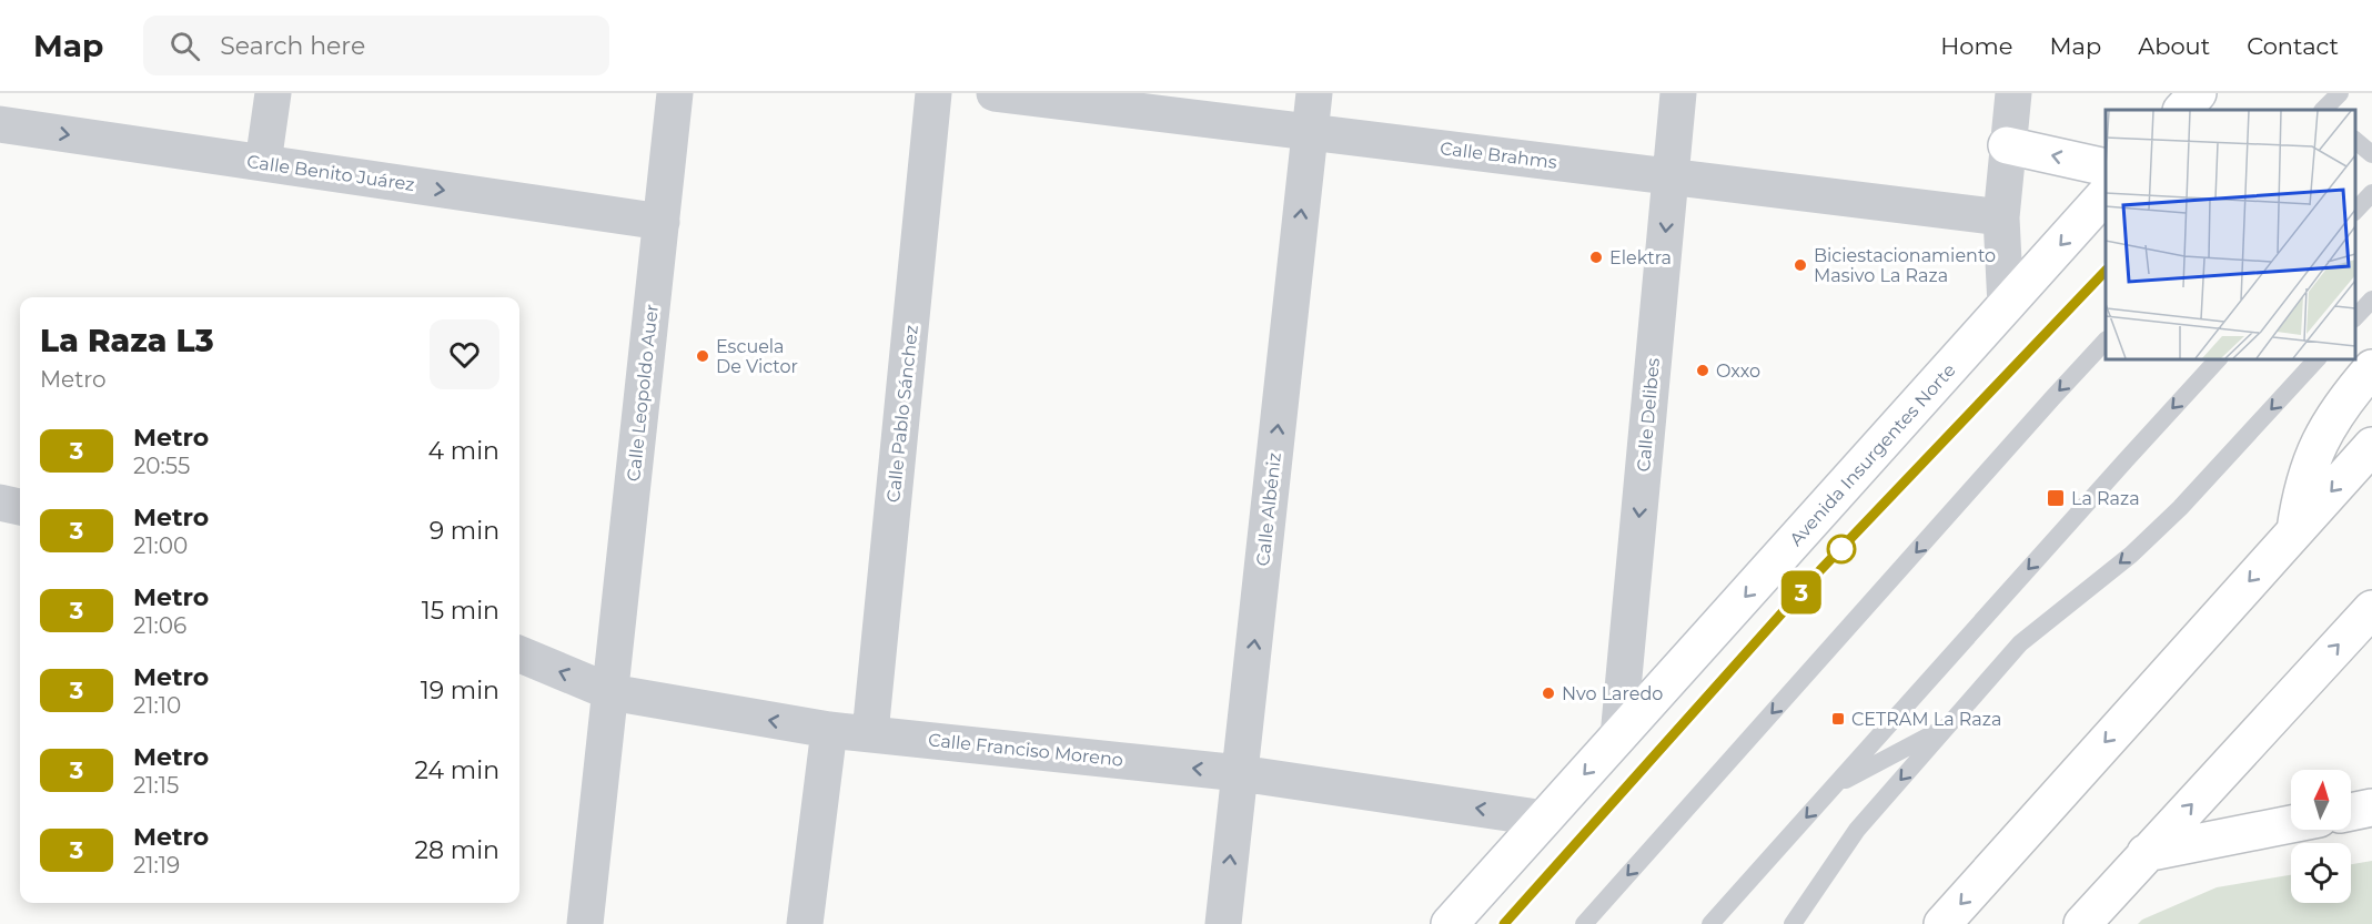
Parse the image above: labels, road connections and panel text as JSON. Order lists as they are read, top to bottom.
{
  "streets": {
    "main road": ["Avenida Insurgentes Norte"],
    "street": [
      "Calle Brahms",
      "Calle Benito Juárez",
      "Calle Leopoldo Auer",
      "Calle Pablo Sánchez",
      "Calle Delibes",
      "Calle Albéniz",
      "Calle Franciso Moreno"
    ]
  },
  "crossings": [
    ["Calle Brahms", "Calle Delibes"],
    ["Calle Brahms", "Calle Albéniz"],
    ["Calle Benito Juárez", "Calle Leopoldo Auer"],
    ["Calle Leopoldo Auer", "Calle Franciso Moreno"],
    ["Calle Pablo Sánchez", "Calle Franciso Moreno"],
    ["Calle Delibes", "Avenida Insurgentes Norte"],
    ["Avenida Insurgentes Norte", "Calle Franciso Moreno"],
    ["Calle Albéniz", "Calle Franciso Moreno"]
  ],
  "one_way": [
    "Calle Benito Juárez",
    "Calle Delibes",
    "Avenida Insurgentes Norte",
    "Calle Albéniz",
    "Calle Franciso Moreno"
  ],
  "places": {
    "other": [
      "Elektra",
      "Biciestacionamiento Masivo La Raza",
      "Escuela De Victor",
      "Oxxo",
      "Nvo Laredo"
    ],
    "transit": ["La Raza", "CETRAM La Raza"]
  },
  "lines": ["metro line 3"],
  "north": "top",
  "page": {
    "header": "Map",
    "search": "Search here",
    "nav": [
      "Home",
      "Map",
      "About",
      "Contact"
    ],
    "on_map": "3",
    "heading": ["La Raza L3", "Metro"],
    "list": [
      {
        "mark": "3",
        "name": "Metro",
        "note": "20:55",
        "value": "4 min"
      },
      {
        "mark": "3",
        "name": "Metro",
        "note": "21:00",
        "value": "9 min"
      },
      {
        "mark": "3",
        "name": "Metro",
        "note": "21:06",
        "value": "15 min"
      },
      {
        "mark": "3",
        "name": "Metro",
        "note": "21:10",
        "value": "19 min"
      },
      {
        "mark": "3",
        "name": "Metro",
        "note": "21:15",
        "value": "24 min"
      },
      {
        "mark": "3",
        "name": "Metro",
        "note": "21:19",
        "value": "28 min"
      }
    ]
  }
}
